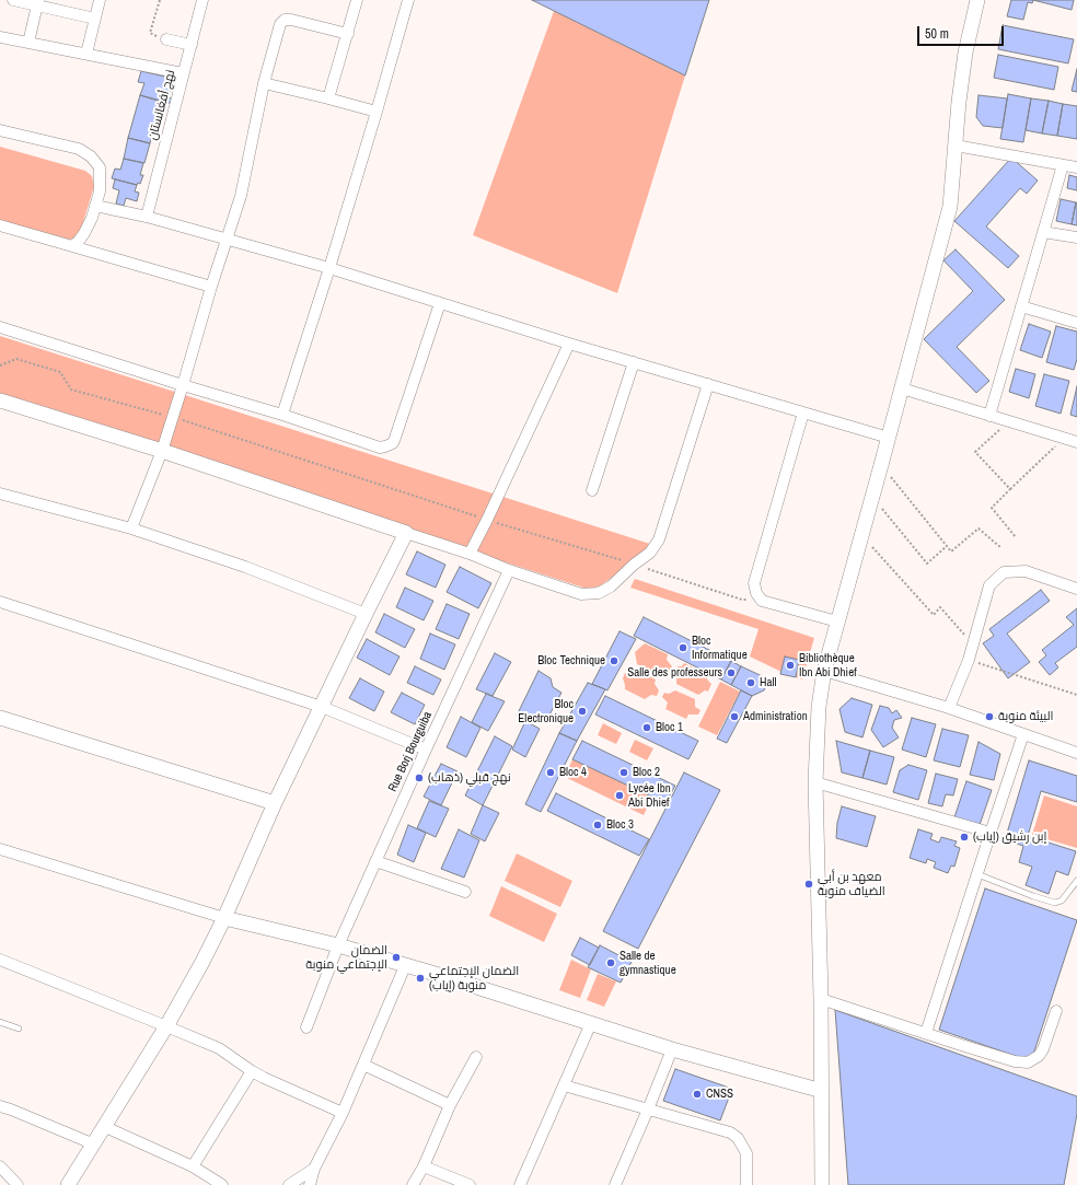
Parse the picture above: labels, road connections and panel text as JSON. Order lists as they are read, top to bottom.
{
  "streets": {
    "street": ["نهج أفغانستان", "Rue Borj Bourguiba"]
  },
  "places": [
    "Bloc Informatique",
    "Bloc Technique",
    "Bibliothèque Ibn Abi Dhief",
    "Salle des professeurs",
    "Hall",
    "Bloc Electronique",
    "Administration",
    "البيئة منوبة",
    "Bloc 1",
    "Bloc 4",
    "Bloc 2",
    "نهج قبلي (ذهاب)",
    "Lycée Ibn Abi Dhief",
    "Bloc 3",
    "إبن رشيق (إياب)",
    "معهد بن أبي الضياف منوبة",
    "الضمان الإجتماعي منوبة",
    "Salle de gymnastique",
    "الضمان الإجتماعي منوبة (إياب)",
    "CNSS"
  ],
  "scale_bar": "50 m"
}
